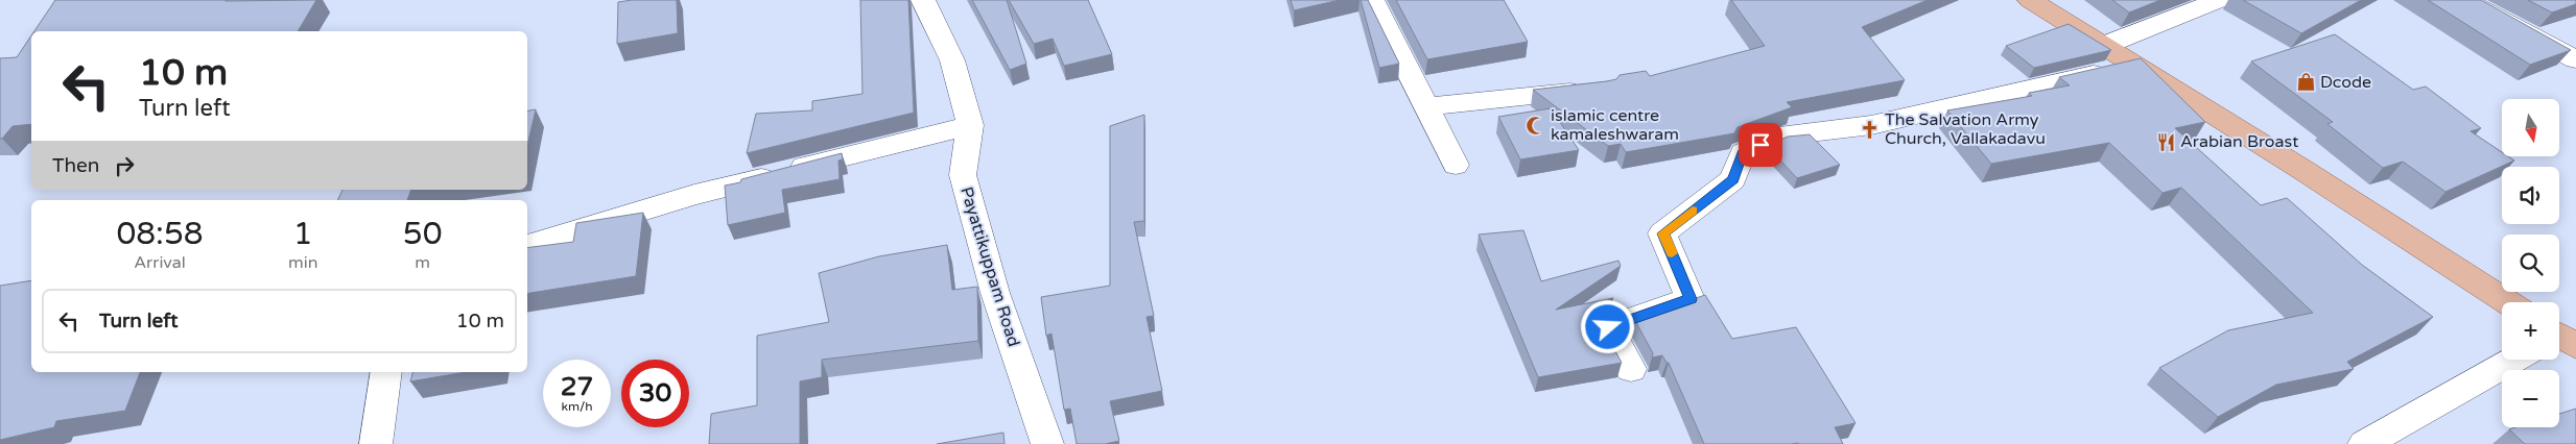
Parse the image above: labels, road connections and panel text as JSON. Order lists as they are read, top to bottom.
{
  "streets": {
    "street": ["Payattikuppam Road"]
  },
  "places": {
    "shop": ["Dcode"],
    "mosque": ["islamic centre kamaleshwaram"],
    "church": ["The Salvation Army Church, Vallakadavu"],
    "restaurant": ["Arabian Broast"]
  },
  "north": "bottom",
  "page": {
    "turn": ["10 m", "Turn left"],
    "map_buttons": ["+", "−"],
    "then": "Then",
    "eta": [
      "08:58",
      "Arrival",
      "1",
      "min",
      "50",
      "m"
    ],
    "list": [
      {
        "name": "Turn left",
        "value": "10 m"
      }
    ],
    "speed": "27 km/h",
    "limit": "30"
  }
}
